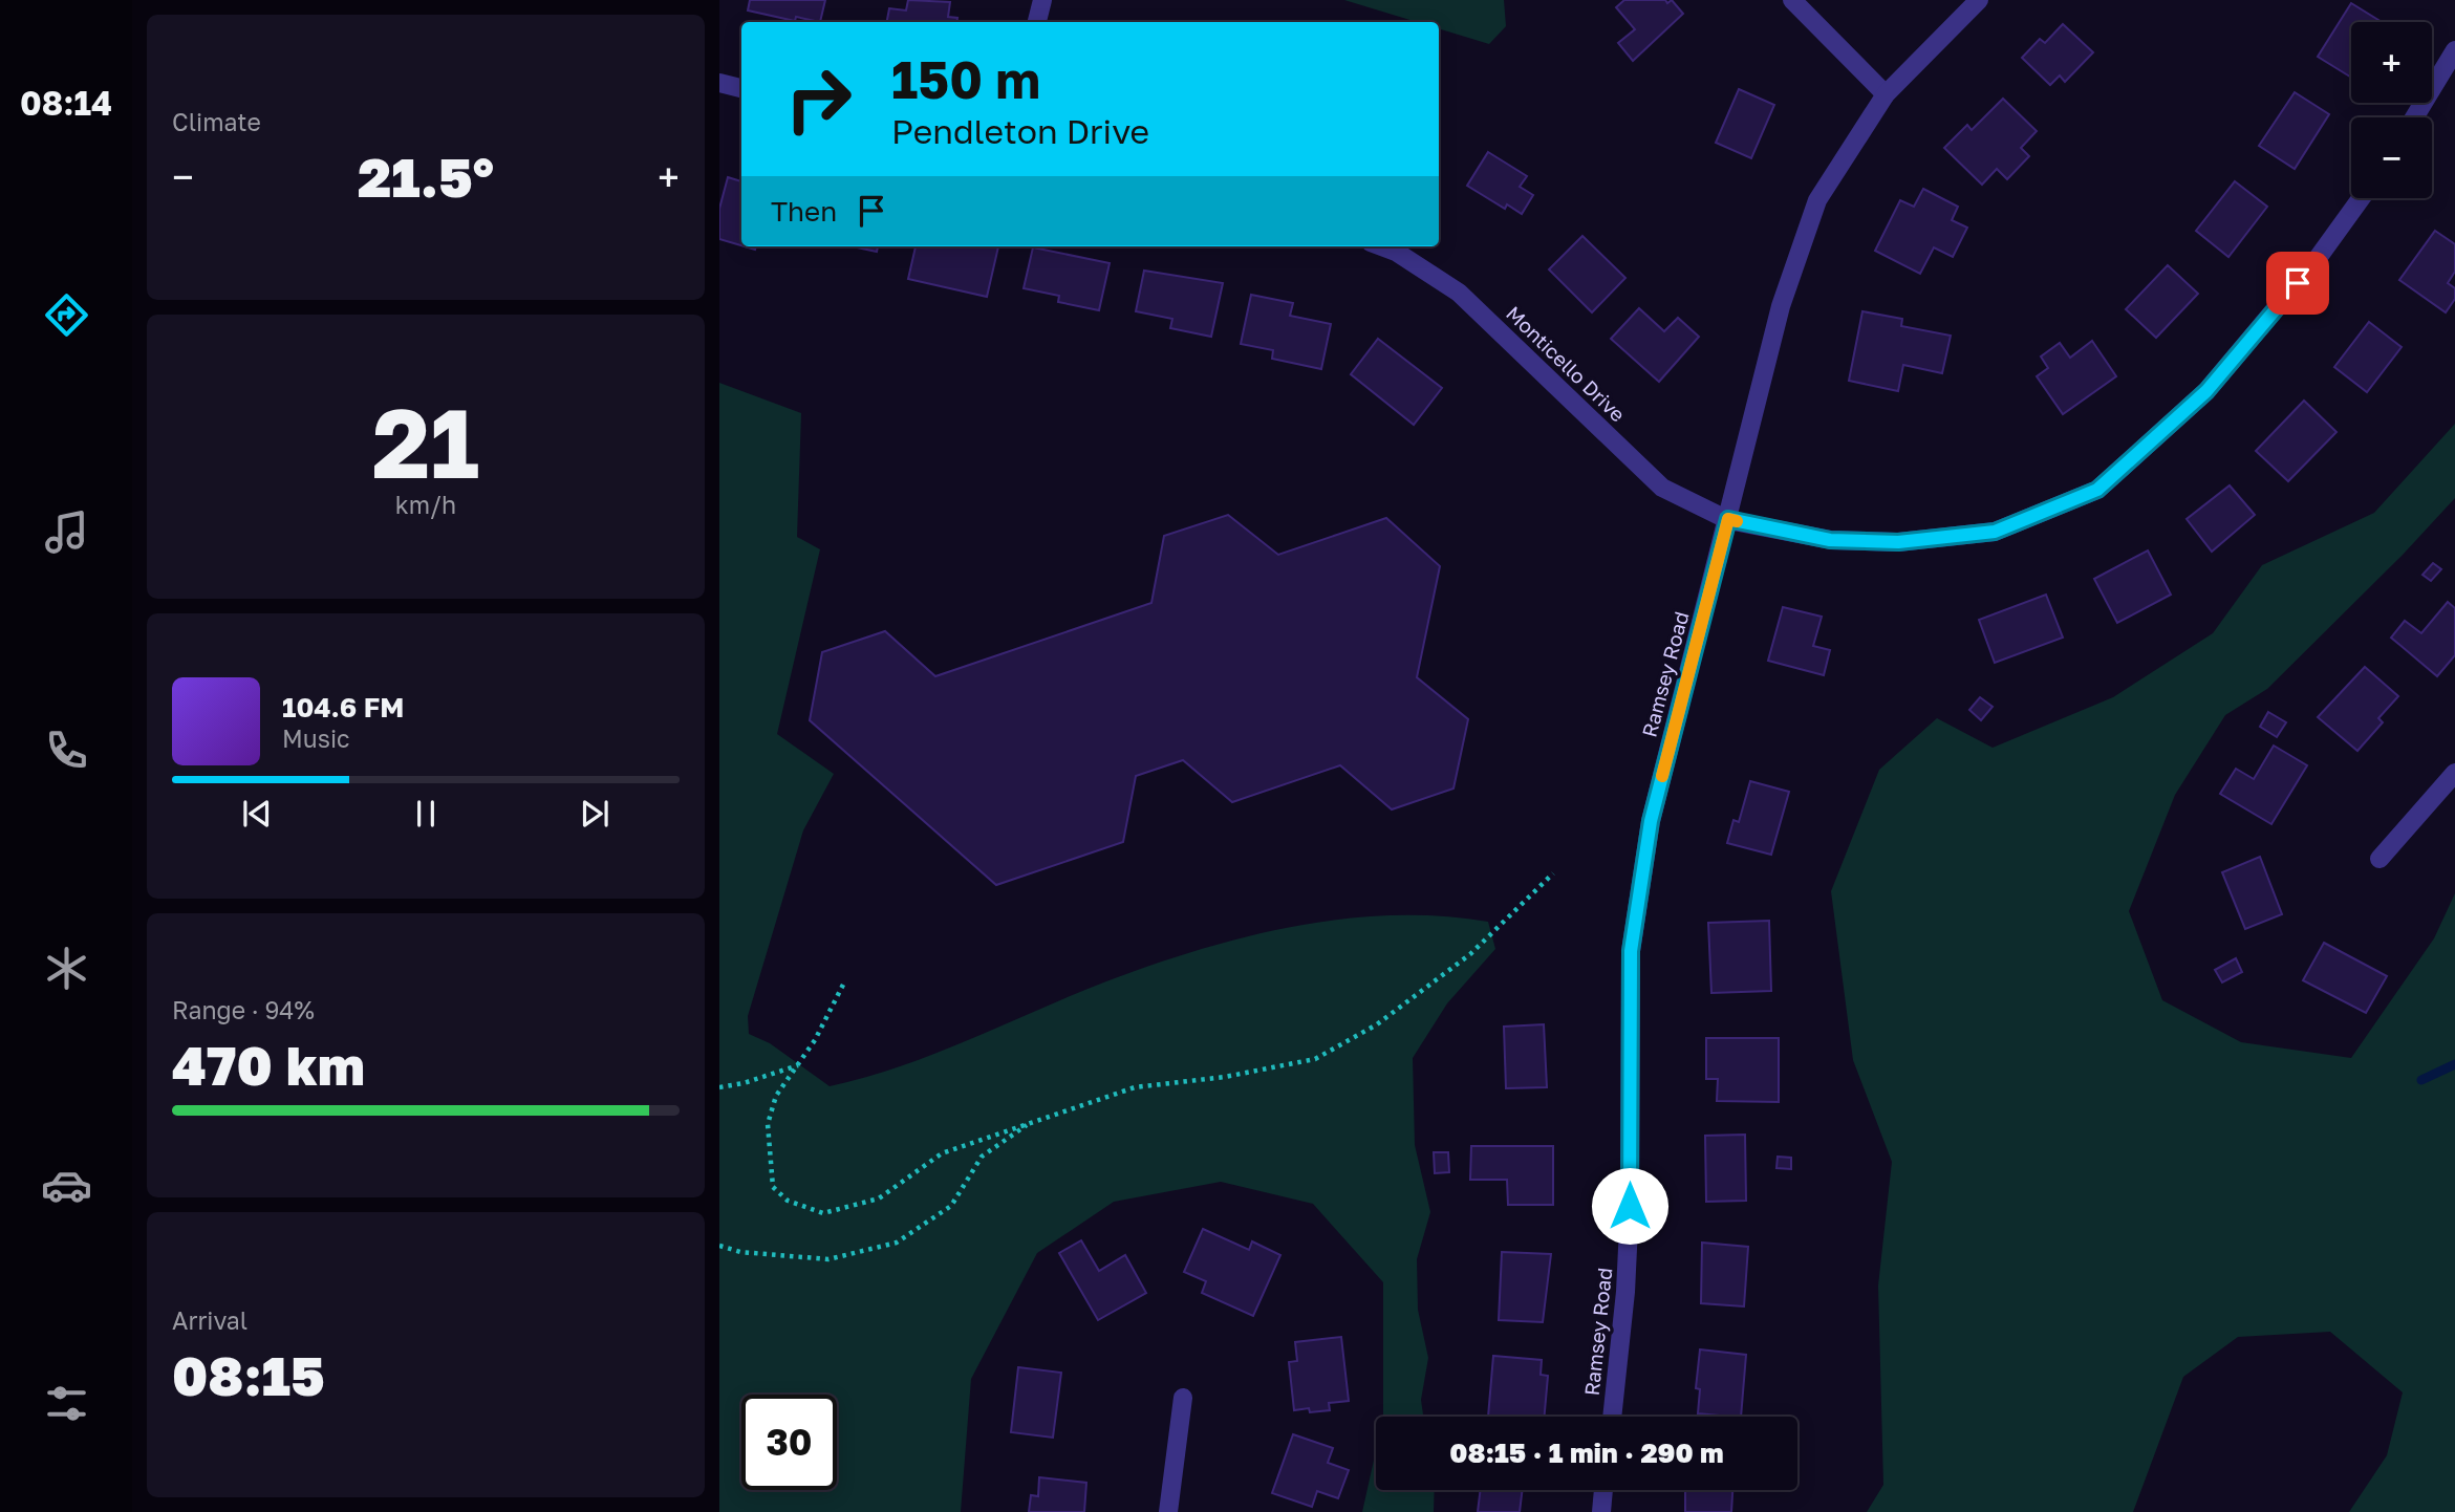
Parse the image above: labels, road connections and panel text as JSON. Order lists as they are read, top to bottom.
{
  "streets": {
    "street": ["Monticello Drive", "Ramsey Road"]
  },
  "crossings": [
    ["Monticello Drive", "Ramsey Road"]
  ],
  "page": {
    "tabs": "08:14",
    "tile": [
      "Climate",
      ["21", "km/h"],
      ["Range · 94%", "470 km"],
      ["Arrival", "08:15"]
    ],
    "map_buttons": ["+", "−"],
    "turn": ["150 m", "Pendleton Drive"],
    "heat": ["−", "21.5°", "+"],
    "then": "Then",
    "song": ["104.6 FM", "Music"],
    "limit": "30",
    "trip": "08:15 · 1 min · 290 m"
  }
}
